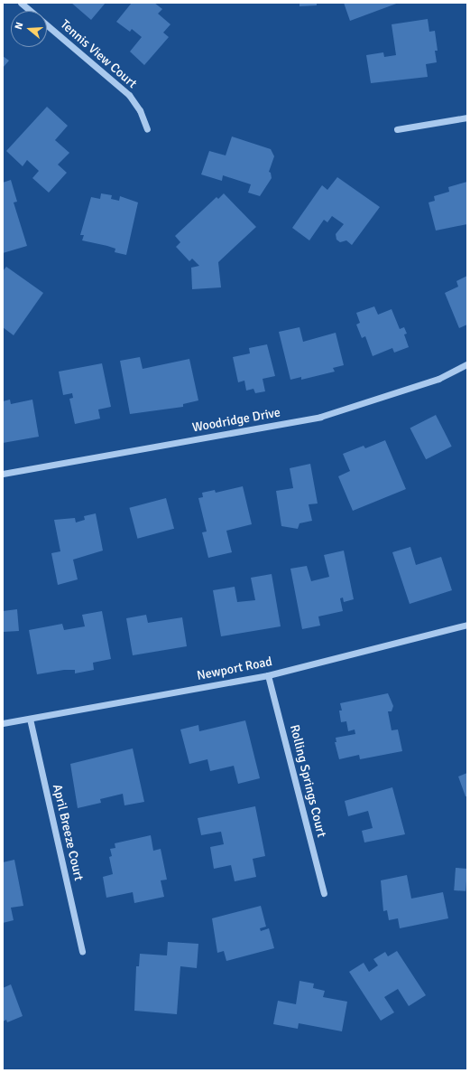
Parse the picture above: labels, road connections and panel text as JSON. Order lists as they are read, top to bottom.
{
  "streets": {
    "street": [
      "Tennis View Court",
      "Woodridge Drive",
      "Newport Road",
      "Rolling Springs Court",
      "April Breeze Court"
    ]
  },
  "crossings": [
    ["Newport Road", "Rolling Springs Court"],
    ["Newport Road", "April Breeze Court"]
  ],
  "north": "left"
}
